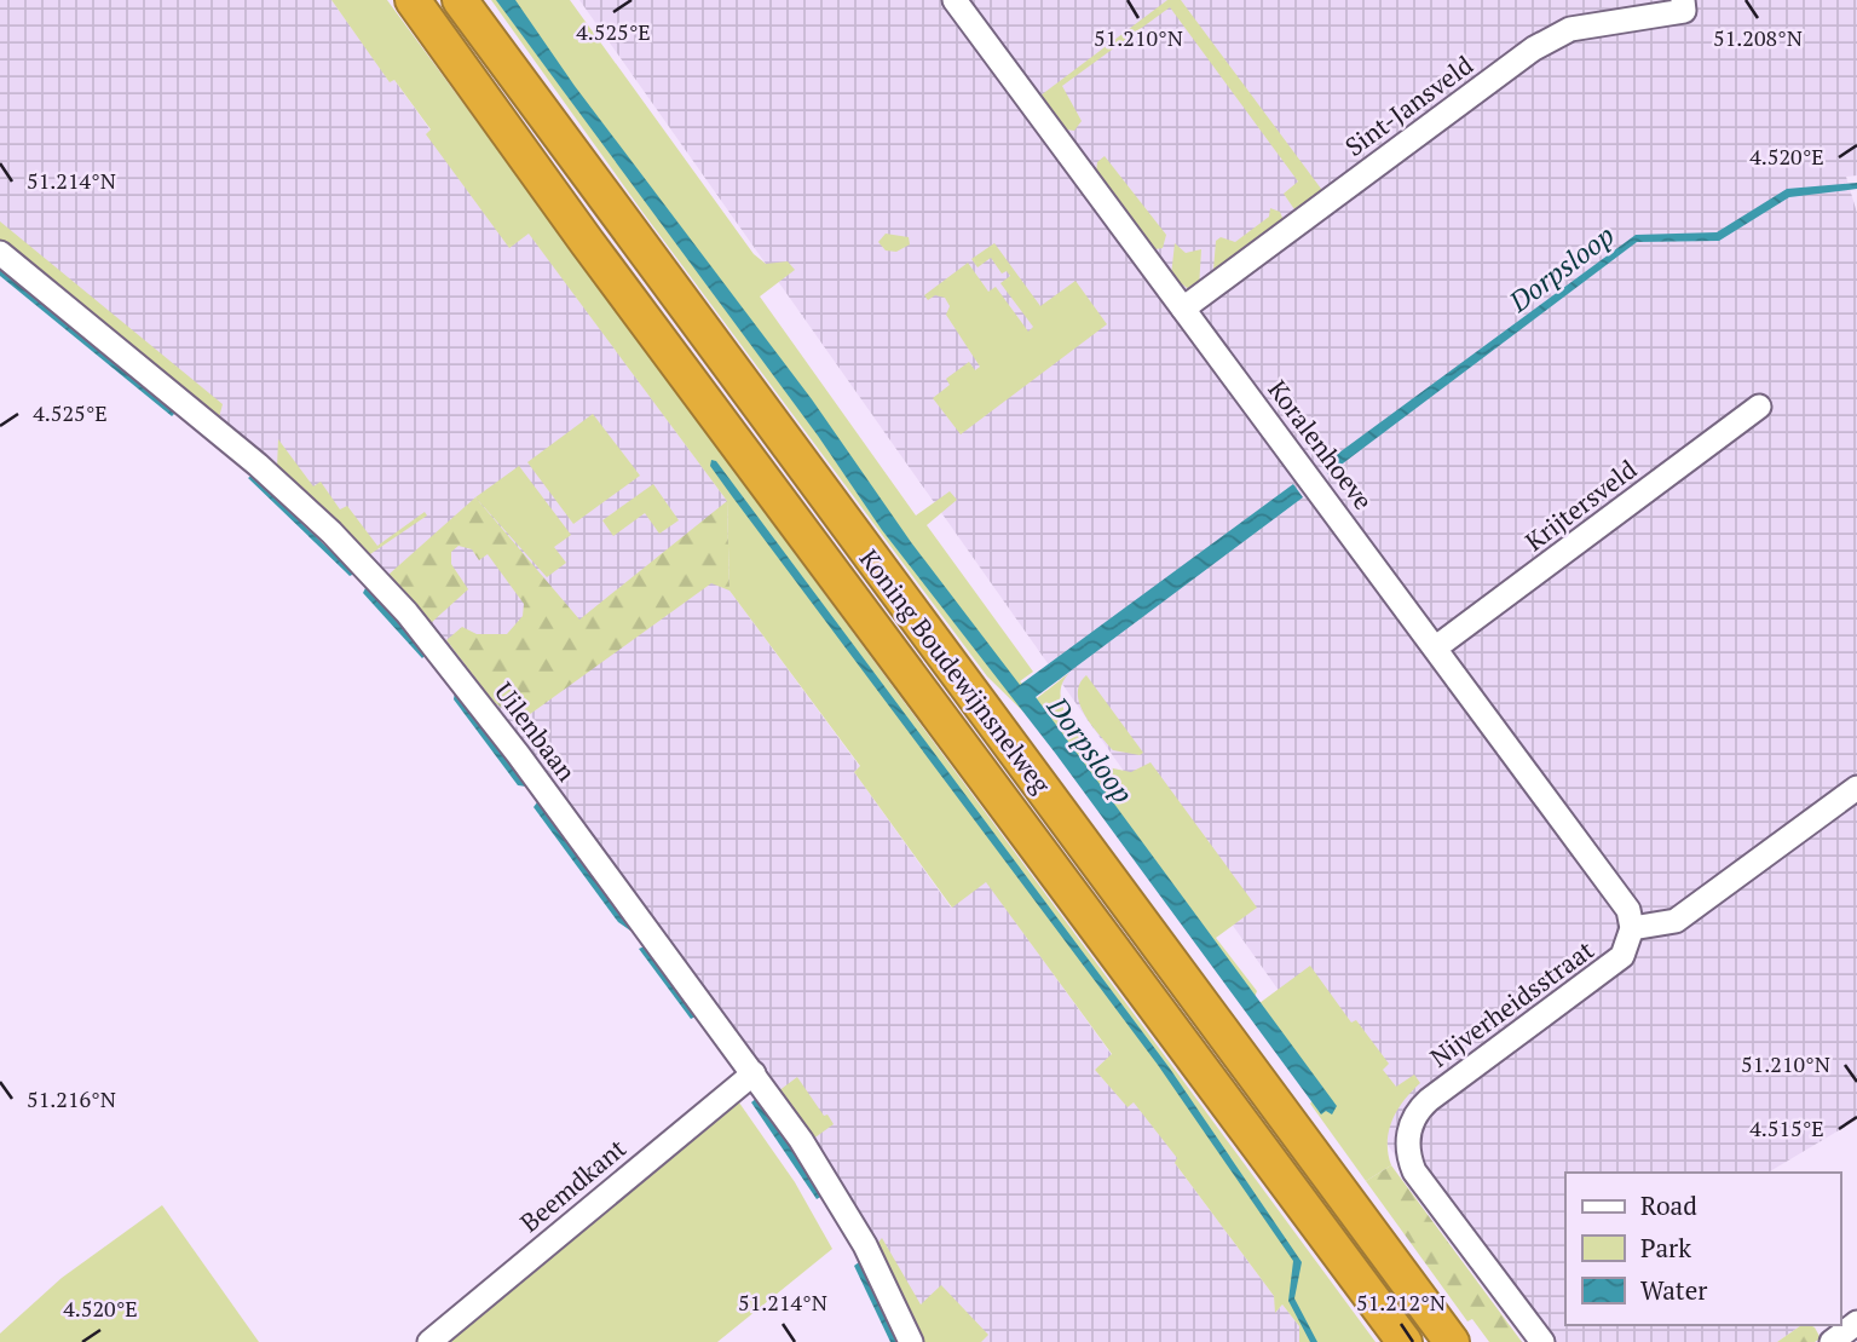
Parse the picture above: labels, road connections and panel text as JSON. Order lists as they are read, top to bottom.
{
  "streets": {
    "highway": ["Koning Boudewijnsnelweg"],
    "street": [
      "Sint-Jansveld",
      "Koralenhoeve",
      "Krijtersveld",
      "Uilenbaan",
      "Nijverheidsstraat",
      "Beemdkant"
    ]
  },
  "crossings": [
    ["Sint-Jansveld", "Koralenhoeve"],
    ["Koralenhoeve", "Krijtersveld"],
    ["Koralenhoeve", "Nijverheidsstraat"],
    ["Uilenbaan", "Beemdkant"]
  ],
  "water": ["Dorpsloop"],
  "legend": ["Road", "Park", "Water"],
  "coordinates": [
    "4.525°E",
    "51.208°N",
    "51.210°N",
    "4.520°E",
    "51.214°N",
    "51.216°N",
    "4.515°E",
    "51.212°N"
  ]
}
